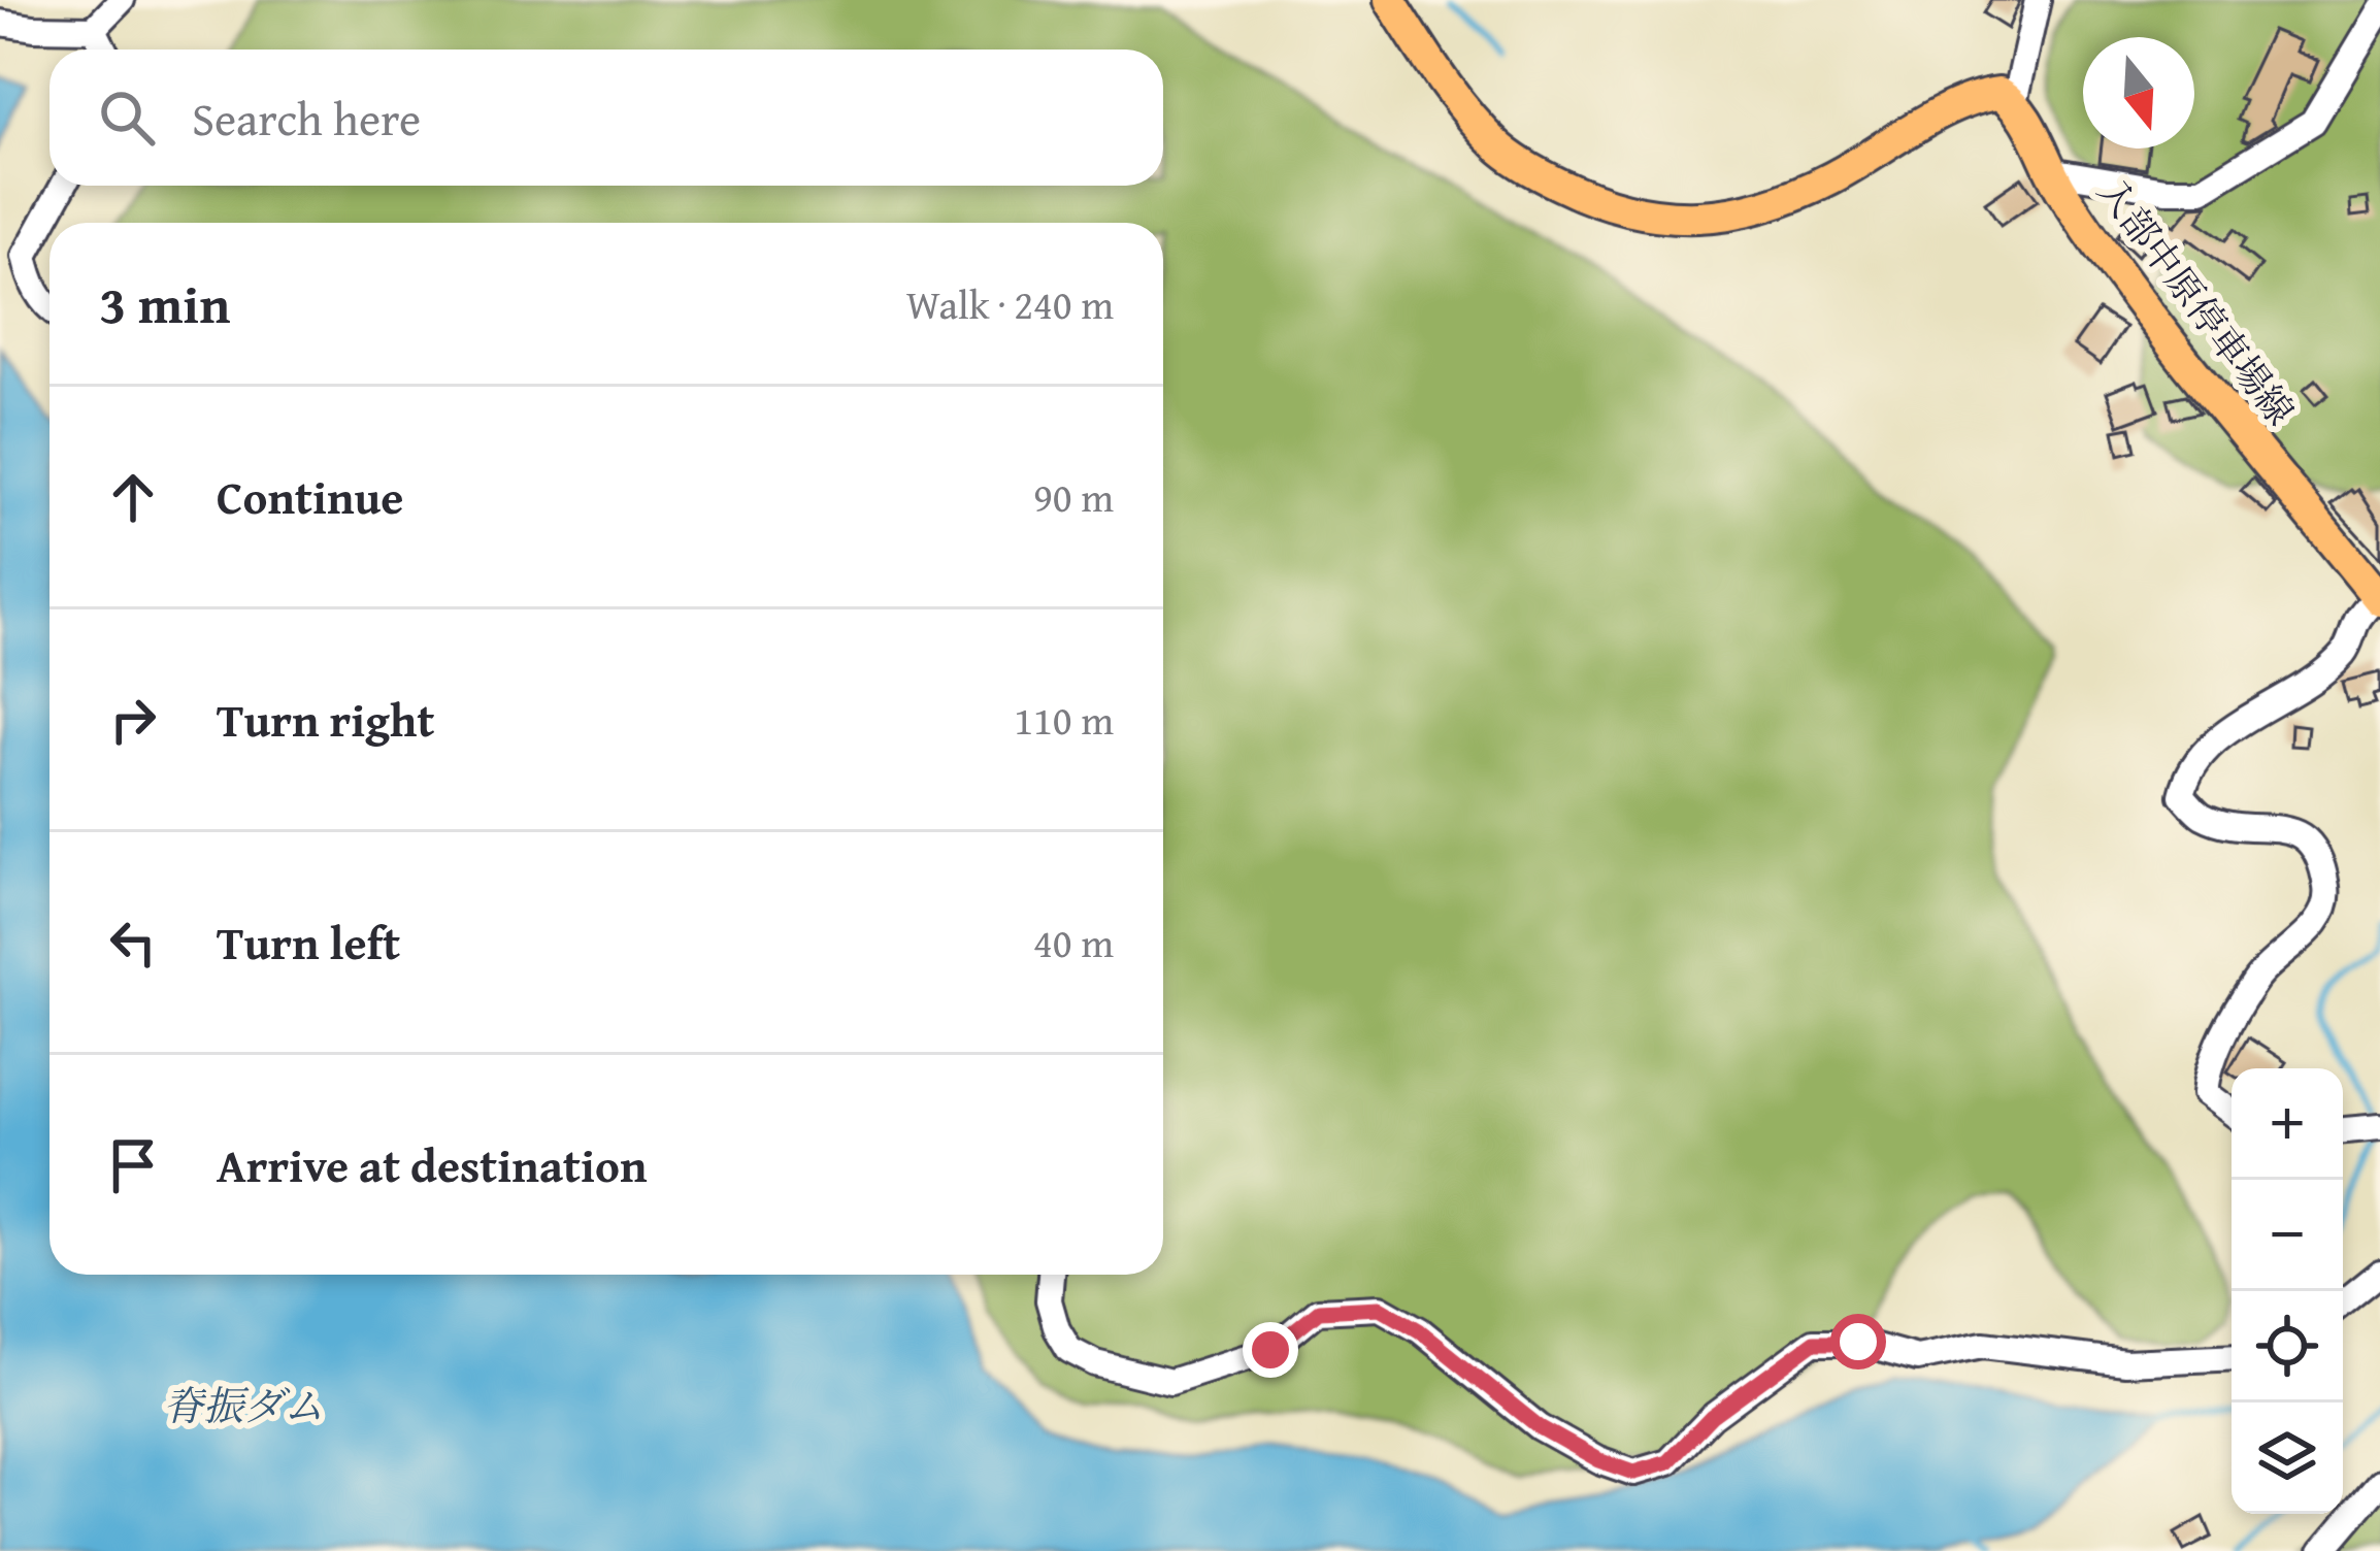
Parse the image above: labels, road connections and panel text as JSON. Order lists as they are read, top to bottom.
{
  "streets": {
    "main road": ["入部中原停車場線"]
  },
  "water": ["脊振ダム"],
  "north": "bottom",
  "page": {
    "search": "Search here",
    "heading": ["3 min", "Walk · 240 m"],
    "list": [
      ["Continue", "90 m"],
      ["Turn right", "110 m"],
      ["Turn left", "40 m"],
      "Arrive at destination"
    ],
    "map_buttons": ["+", "−"]
  }
}
